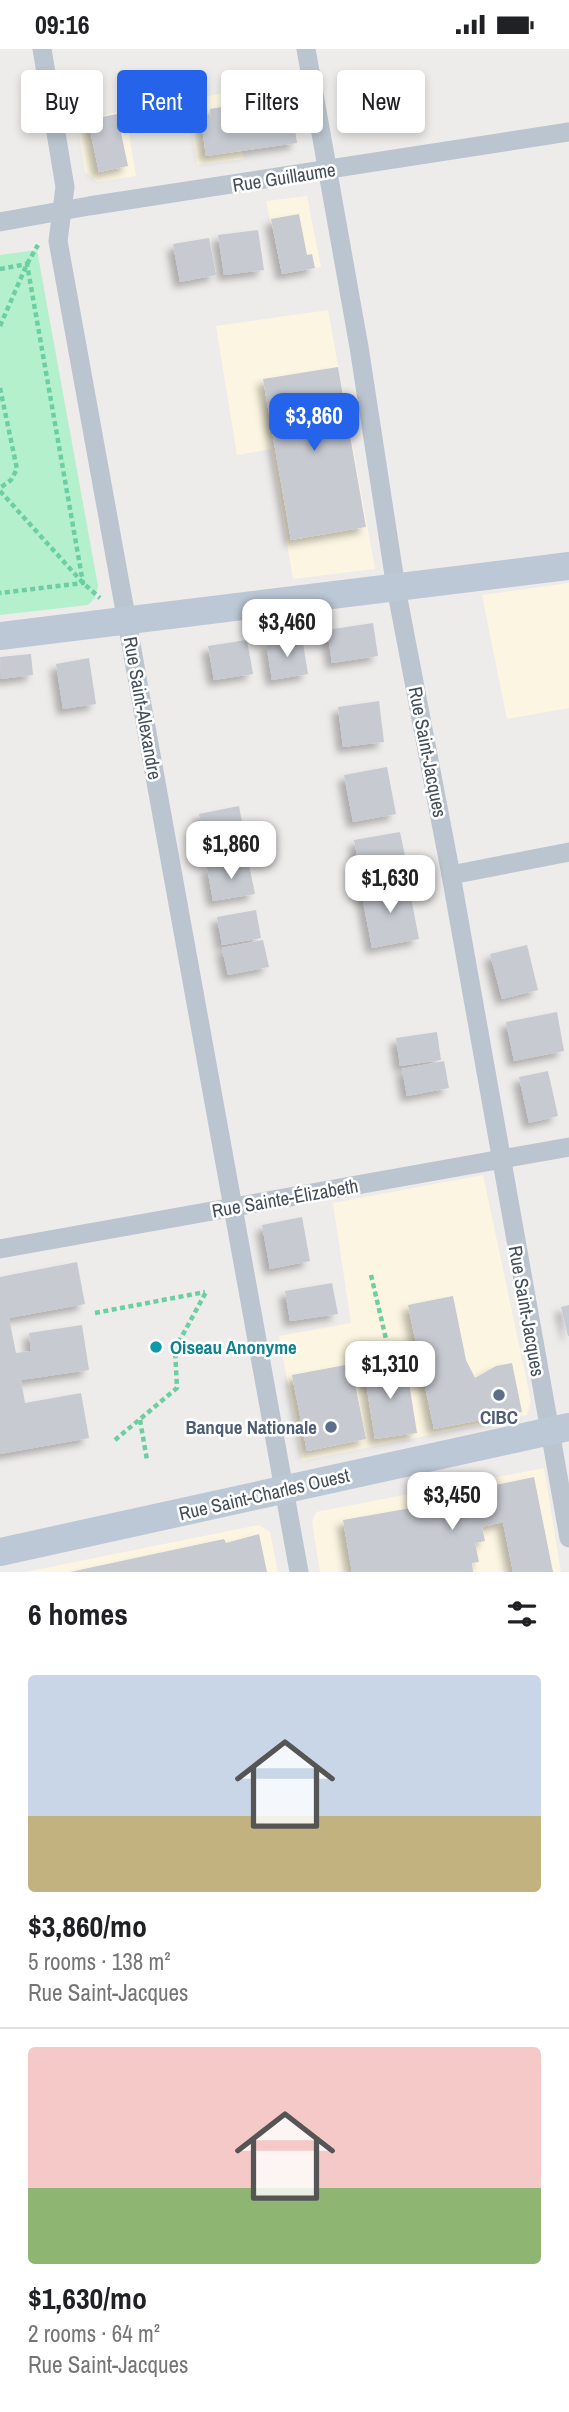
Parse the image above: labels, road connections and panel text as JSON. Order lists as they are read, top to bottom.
{
  "streets": {
    "street": [
      "Rue Guillaume",
      "Rue Saint-Alexandre",
      "Rue Saint-Jacques",
      "Rue Sainte-Élizabeth",
      "Rue Saint-Charles Ouest"
    ]
  },
  "crossings": [
    ["Rue Guillaume", "Rue Saint-Alexandre"],
    ["Rue Guillaume", "Rue Saint-Jacques"],
    ["Rue Saint-Alexandre", "Rue Sainte-Élizabeth"],
    ["Rue Saint-Alexandre", "Rue Saint-Charles Ouest"],
    ["Rue Saint-Jacques", "Rue Sainte-Élizabeth"],
    ["Rue Saint-Jacques", "Rue Saint-Charles Ouest"]
  ],
  "places": ["Oiseau Anonyme", "CIBC", "Banque Nationale"],
  "page": {
    "status": "09:16",
    "chip": [
      "Buy",
      "Rent",
      "Filters",
      "New"
    ],
    "price": [
      "$3,860",
      "$3,460",
      "$1,860",
      "$1,630",
      "$1,310",
      "$3,450"
    ],
    "heading": "6 homes",
    "list": [
      {
        "name": "$3,860/mo",
        "note": "5 rooms · 138 m² · Rue Saint-Jacques"
      },
      {
        "name": "$1,630/mo",
        "note": "2 rooms · 64 m² · Rue Saint-Jacques"
      }
    ]
  }
}
